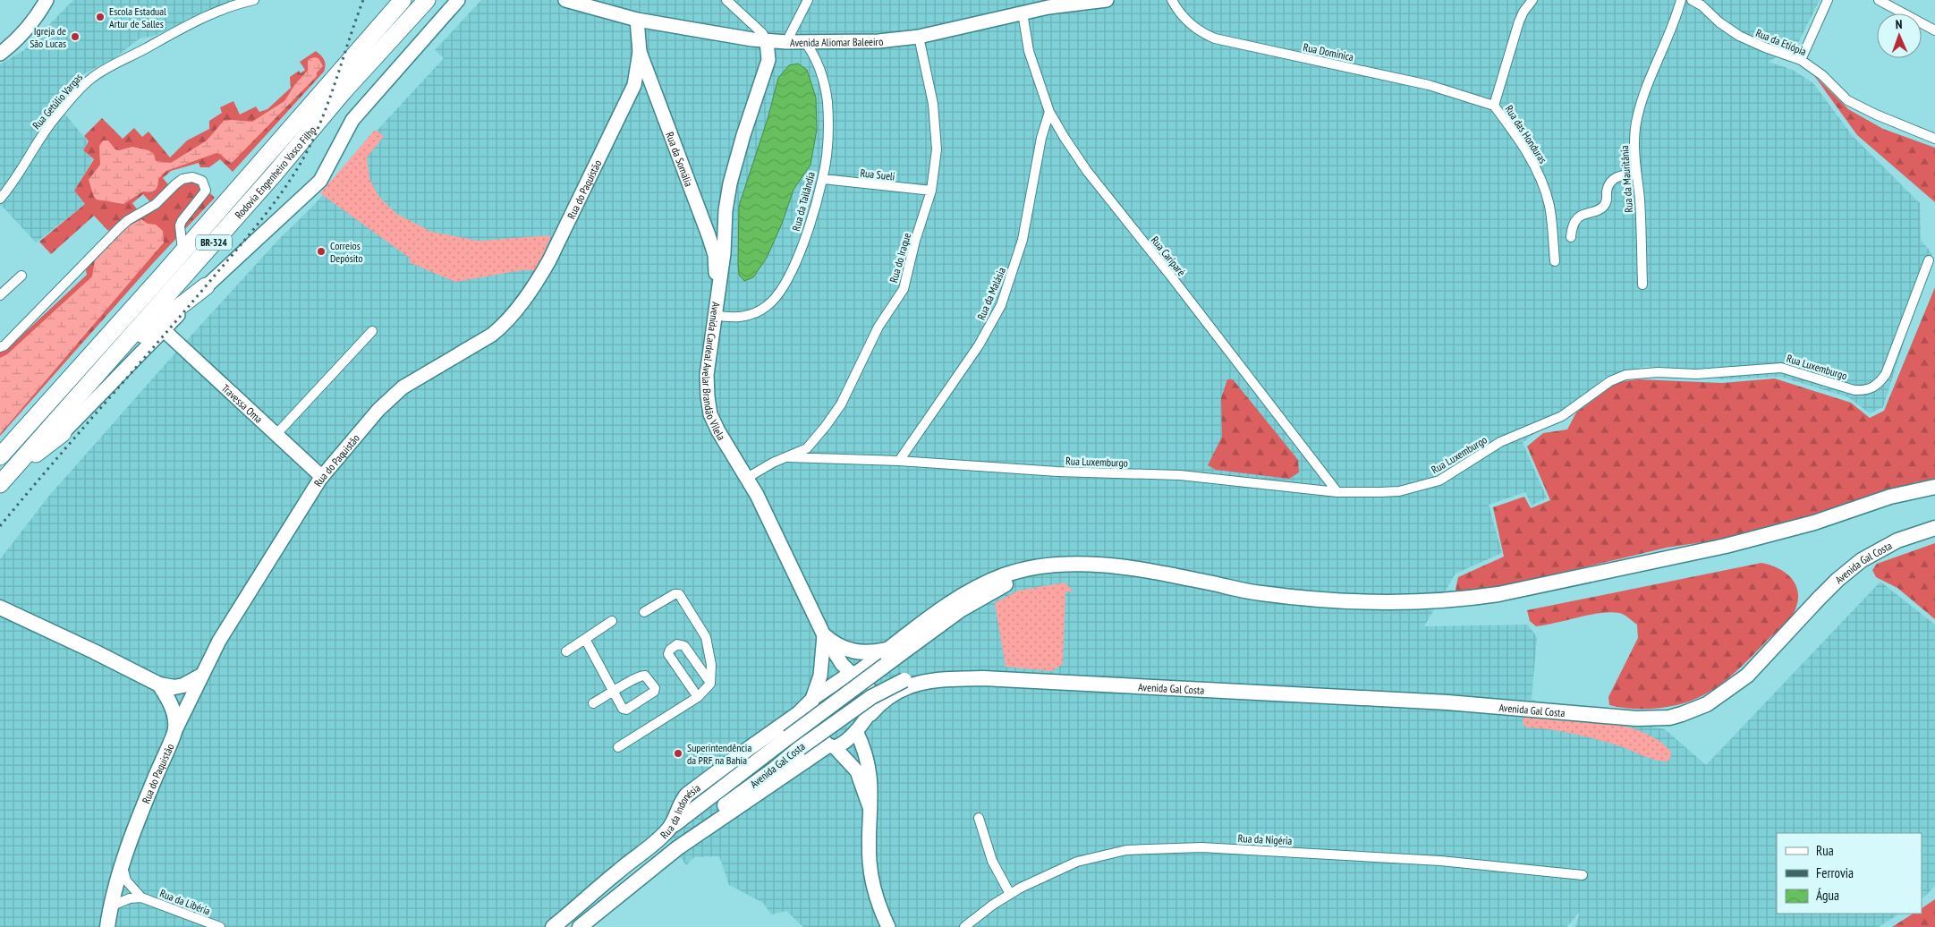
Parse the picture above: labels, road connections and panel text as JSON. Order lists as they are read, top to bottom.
{
  "streets": {
    "highway": ["Rodovia Engenheiro Vasco Filho", "BR-324"],
    "main road": [
      "Avenida Aliomar Baleeiro",
      "Rua da Somália",
      "Rua do Paquistão",
      "Avenida Cardeal Avelar Brandão Vilela",
      "Travessa Oma",
      "Avenida Gal Costa",
      "Rua da Indonésia"
    ],
    "street": [
      "Rua da Etiópia",
      "Rua Dominica",
      "Rua Getúlio Vargas",
      "Rua das Honduras",
      "Rua Sueli",
      "Rua da Mauritânia",
      "Rua da Tailândia",
      "Rua Cariparé",
      "Rua do Iraque",
      "Rua da Malásia",
      "Rua Luxemburgo",
      "Rua da Nigéria",
      "Rua da Libéria"
    ]
  },
  "crossings": [
    ["Avenida Aliomar Baleeiro", "Rua da Somália"],
    ["Avenida Aliomar Baleeiro", "Rua da Tailândia"],
    ["Avenida Aliomar Baleeiro", "Rua Cariparé"],
    ["Avenida Aliomar Baleeiro", "Rua do Iraque"],
    ["Avenida Aliomar Baleeiro", "Avenida Cardeal Avelar Brandão Vilela"],
    ["Rua Dominica", "Rua das Honduras"],
    ["Rua da Somália", "Rua do Paquistão"],
    ["Rua da Somália", "Avenida Cardeal Avelar Brandão Vilela"],
    ["Rua Sueli", "Rua da Tailândia"],
    ["Rua Sueli", "Rua do Iraque"],
    ["Rua do Paquistão", "Travessa Oma"],
    ["Rua do Paquistão", "Rua da Libéria"],
    ["Rua da Tailândia", "Avenida Cardeal Avelar Brandão Vilela"],
    ["Rua Cariparé", "Rua da Malásia"],
    ["Rua Cariparé", "Rua Luxemburgo"],
    ["Rua do Iraque", "Rua Luxemburgo"],
    ["Rua do Iraque", "Avenida Cardeal Avelar Brandão Vilela"],
    ["Rua da Malásia", "Rua Luxemburgo"],
    ["Avenida Cardeal Avelar Brandão Vilela", "Avenida Gal Costa"],
    ["Avenida Cardeal Avelar Brandão Vilela", "Rua da Indonésia"],
    ["Avenida Gal Costa", "Rua da Indonésia"]
  ],
  "places": [
    "Escola Estadual Artur de Salles",
    "Igreja de São Lucas",
    "Correios Depósito",
    "Superintendência da PRF na Bahia"
  ],
  "legend": ["Rua", "Ferrovia", "Água"],
  "north": "top"
}
